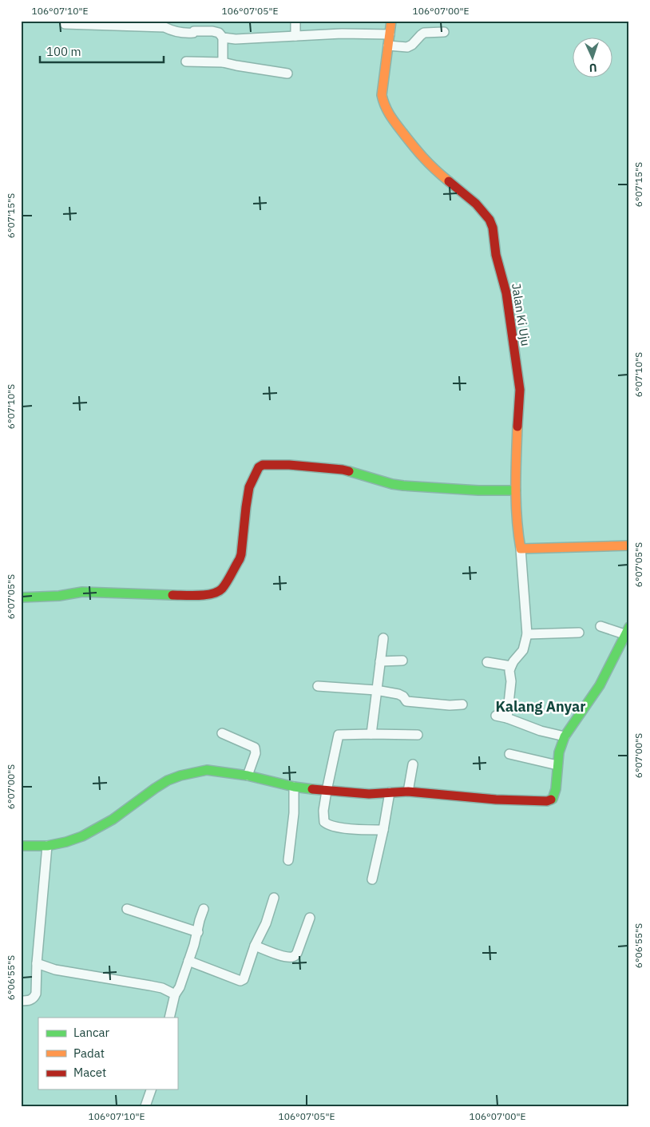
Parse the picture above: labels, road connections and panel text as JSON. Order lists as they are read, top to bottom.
{
  "streets": {
    "street": ["Jalan Ki Uju"]
  },
  "districts": ["Kalang Anyar"],
  "legend": ["Lancar", "Padat", "Macet"],
  "scale_bar": "100 m",
  "north": "bottom",
  "coordinates": [
    "106°07'10\"E",
    "106°07'05\"E",
    "106°07'00\"E",
    "6°07'15\"S",
    "6°07'10\"S",
    "6°07'05\"S",
    "6°07'00\"S",
    "6°06'55\"S"
  ]
}
